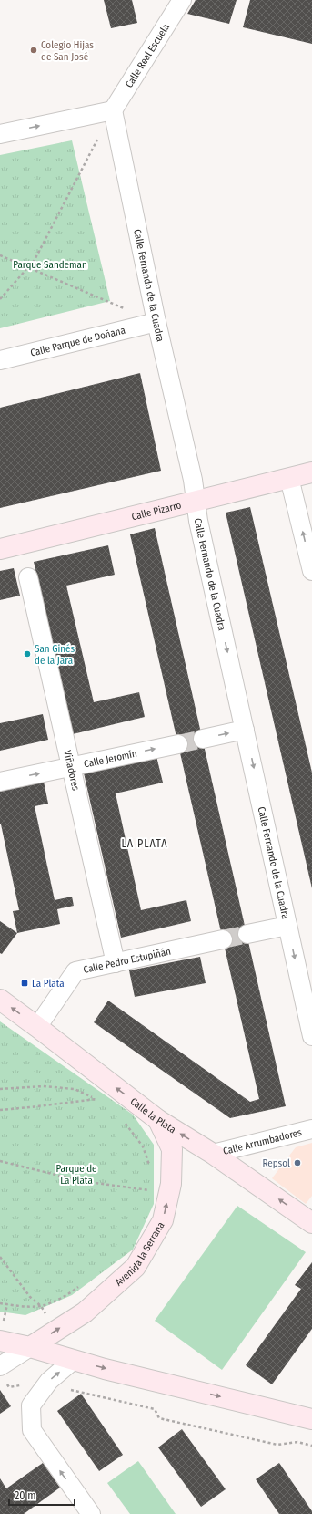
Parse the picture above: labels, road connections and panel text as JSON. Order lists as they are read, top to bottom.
{
  "streets": {
    "street": [
      "Calle Real Escuela",
      "Calle Fernando de la Cuadra",
      "Calle Parque de Doñana",
      "Calle Pizarro",
      "Calle Jeromín",
      "Viñadores",
      "Calle Pedro Estupiñán",
      "Calle la Plata",
      "Calle Arrumbadores",
      "Avenida la Serrana"
    ]
  },
  "crossings": [
    ["Calle Real Escuela", "Calle Fernando de la Cuadra"],
    ["Calle Fernando de la Cuadra", "Calle Parque de Doñana"],
    ["Calle Fernando de la Cuadra", "Calle Pizarro"],
    ["Calle Jeromín", "Viñadores"],
    ["Viñadores", "Calle Pedro Estupiñán"],
    ["Calle Pedro Estupiñán", "Calle la Plata"],
    ["Calle la Plata", "Calle Arrumbadores"],
    ["Calle la Plata", "Avenida la Serrana"]
  ],
  "one_way": [
    "Calle Fernando de la Cuadra",
    "Calle Jeromín",
    "Calle la Plata",
    "Avenida la Serrana"
  ],
  "districts": ["LA PLATA"],
  "parks": ["Parque Sandeman", "Parque de La Plata"],
  "places": {
    "other": ["Colegio Hijas de San José", "San Ginés de la Jara", "Repsol"],
    "transit": ["La Plata"]
  },
  "scale_bar": "20 m"
}
